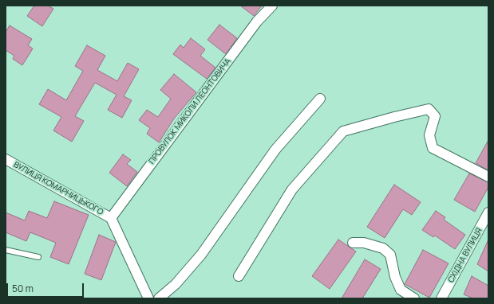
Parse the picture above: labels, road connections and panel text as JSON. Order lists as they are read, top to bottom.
{
  "streets": {
    "street": ["ПРОВУЛОК МИКОЛИ ЛЕОНТОВИЧА", "ВУЛИЦЯ КОМАРНИЦЬКОГО", "СХІДНА ВУЛИЦЯ"]
  },
  "crossings": [
    ["ПРОВУЛОК МИКОЛИ ЛЕОНТОВИЧА", "ВУЛИЦЯ КОМАРНИЦЬКОГО"]
  ],
  "scale_bar": "50 m"
}
